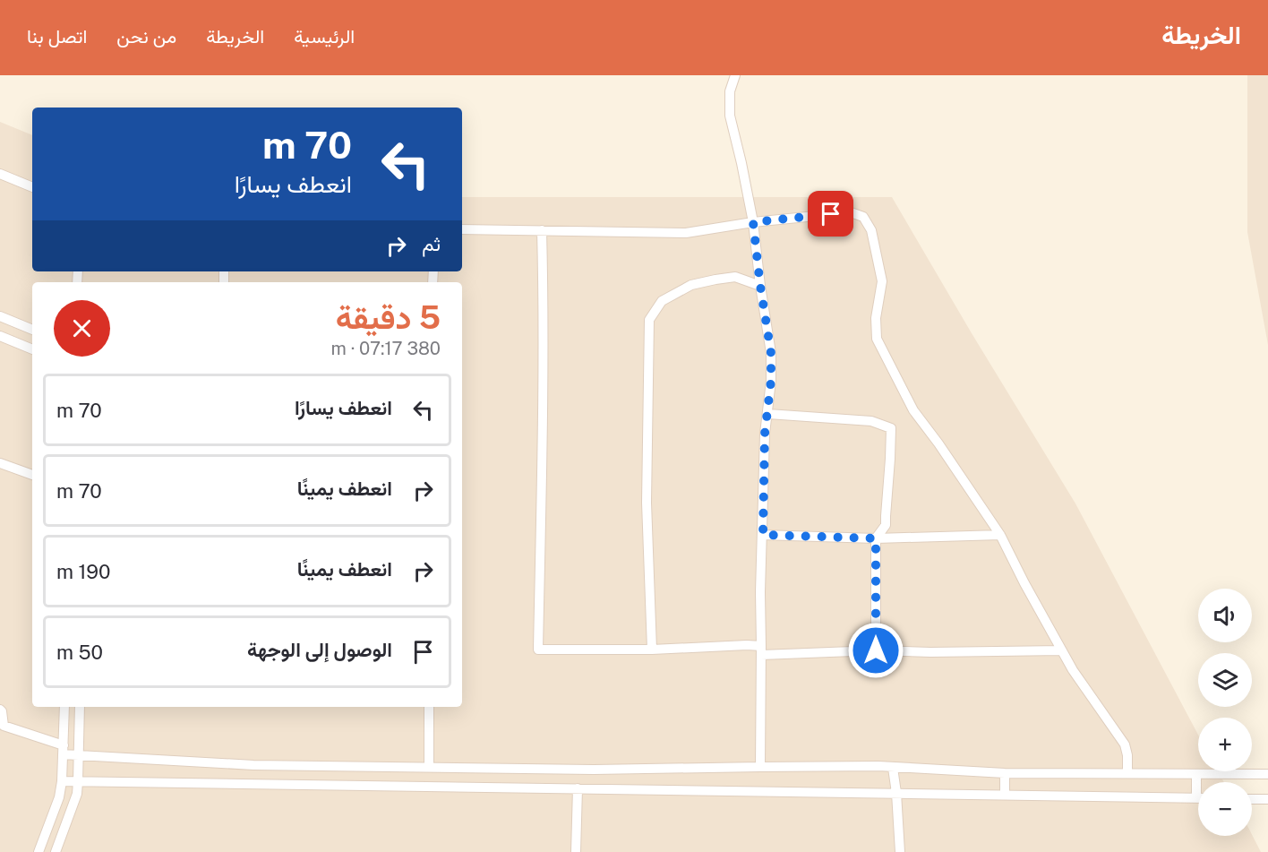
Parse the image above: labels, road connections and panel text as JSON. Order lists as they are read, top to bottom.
{
  "page": {
    "header": "الخريطة",
    "nav": [
      "الرئيسية",
      "الخريطة",
      "من نحن",
      "اتصل بنا"
    ],
    "turn": ["70 m", "انعطف يسارًا"],
    "then": "ثم",
    "heading": ["5 دقيقة", "380 m · 07:17"],
    "list": [
      {
        "name": "انعطف يسارًا",
        "value": "70 m"
      },
      {
        "name": "انعطف يمينًا",
        "value": "70 m"
      },
      {
        "name": "انعطف يمينًا",
        "value": "190 m"
      },
      {
        "name": "الوصول إلى الوجهة",
        "value": "50 m"
      }
    ],
    "map_buttons": ["+", "−"]
  }
}
